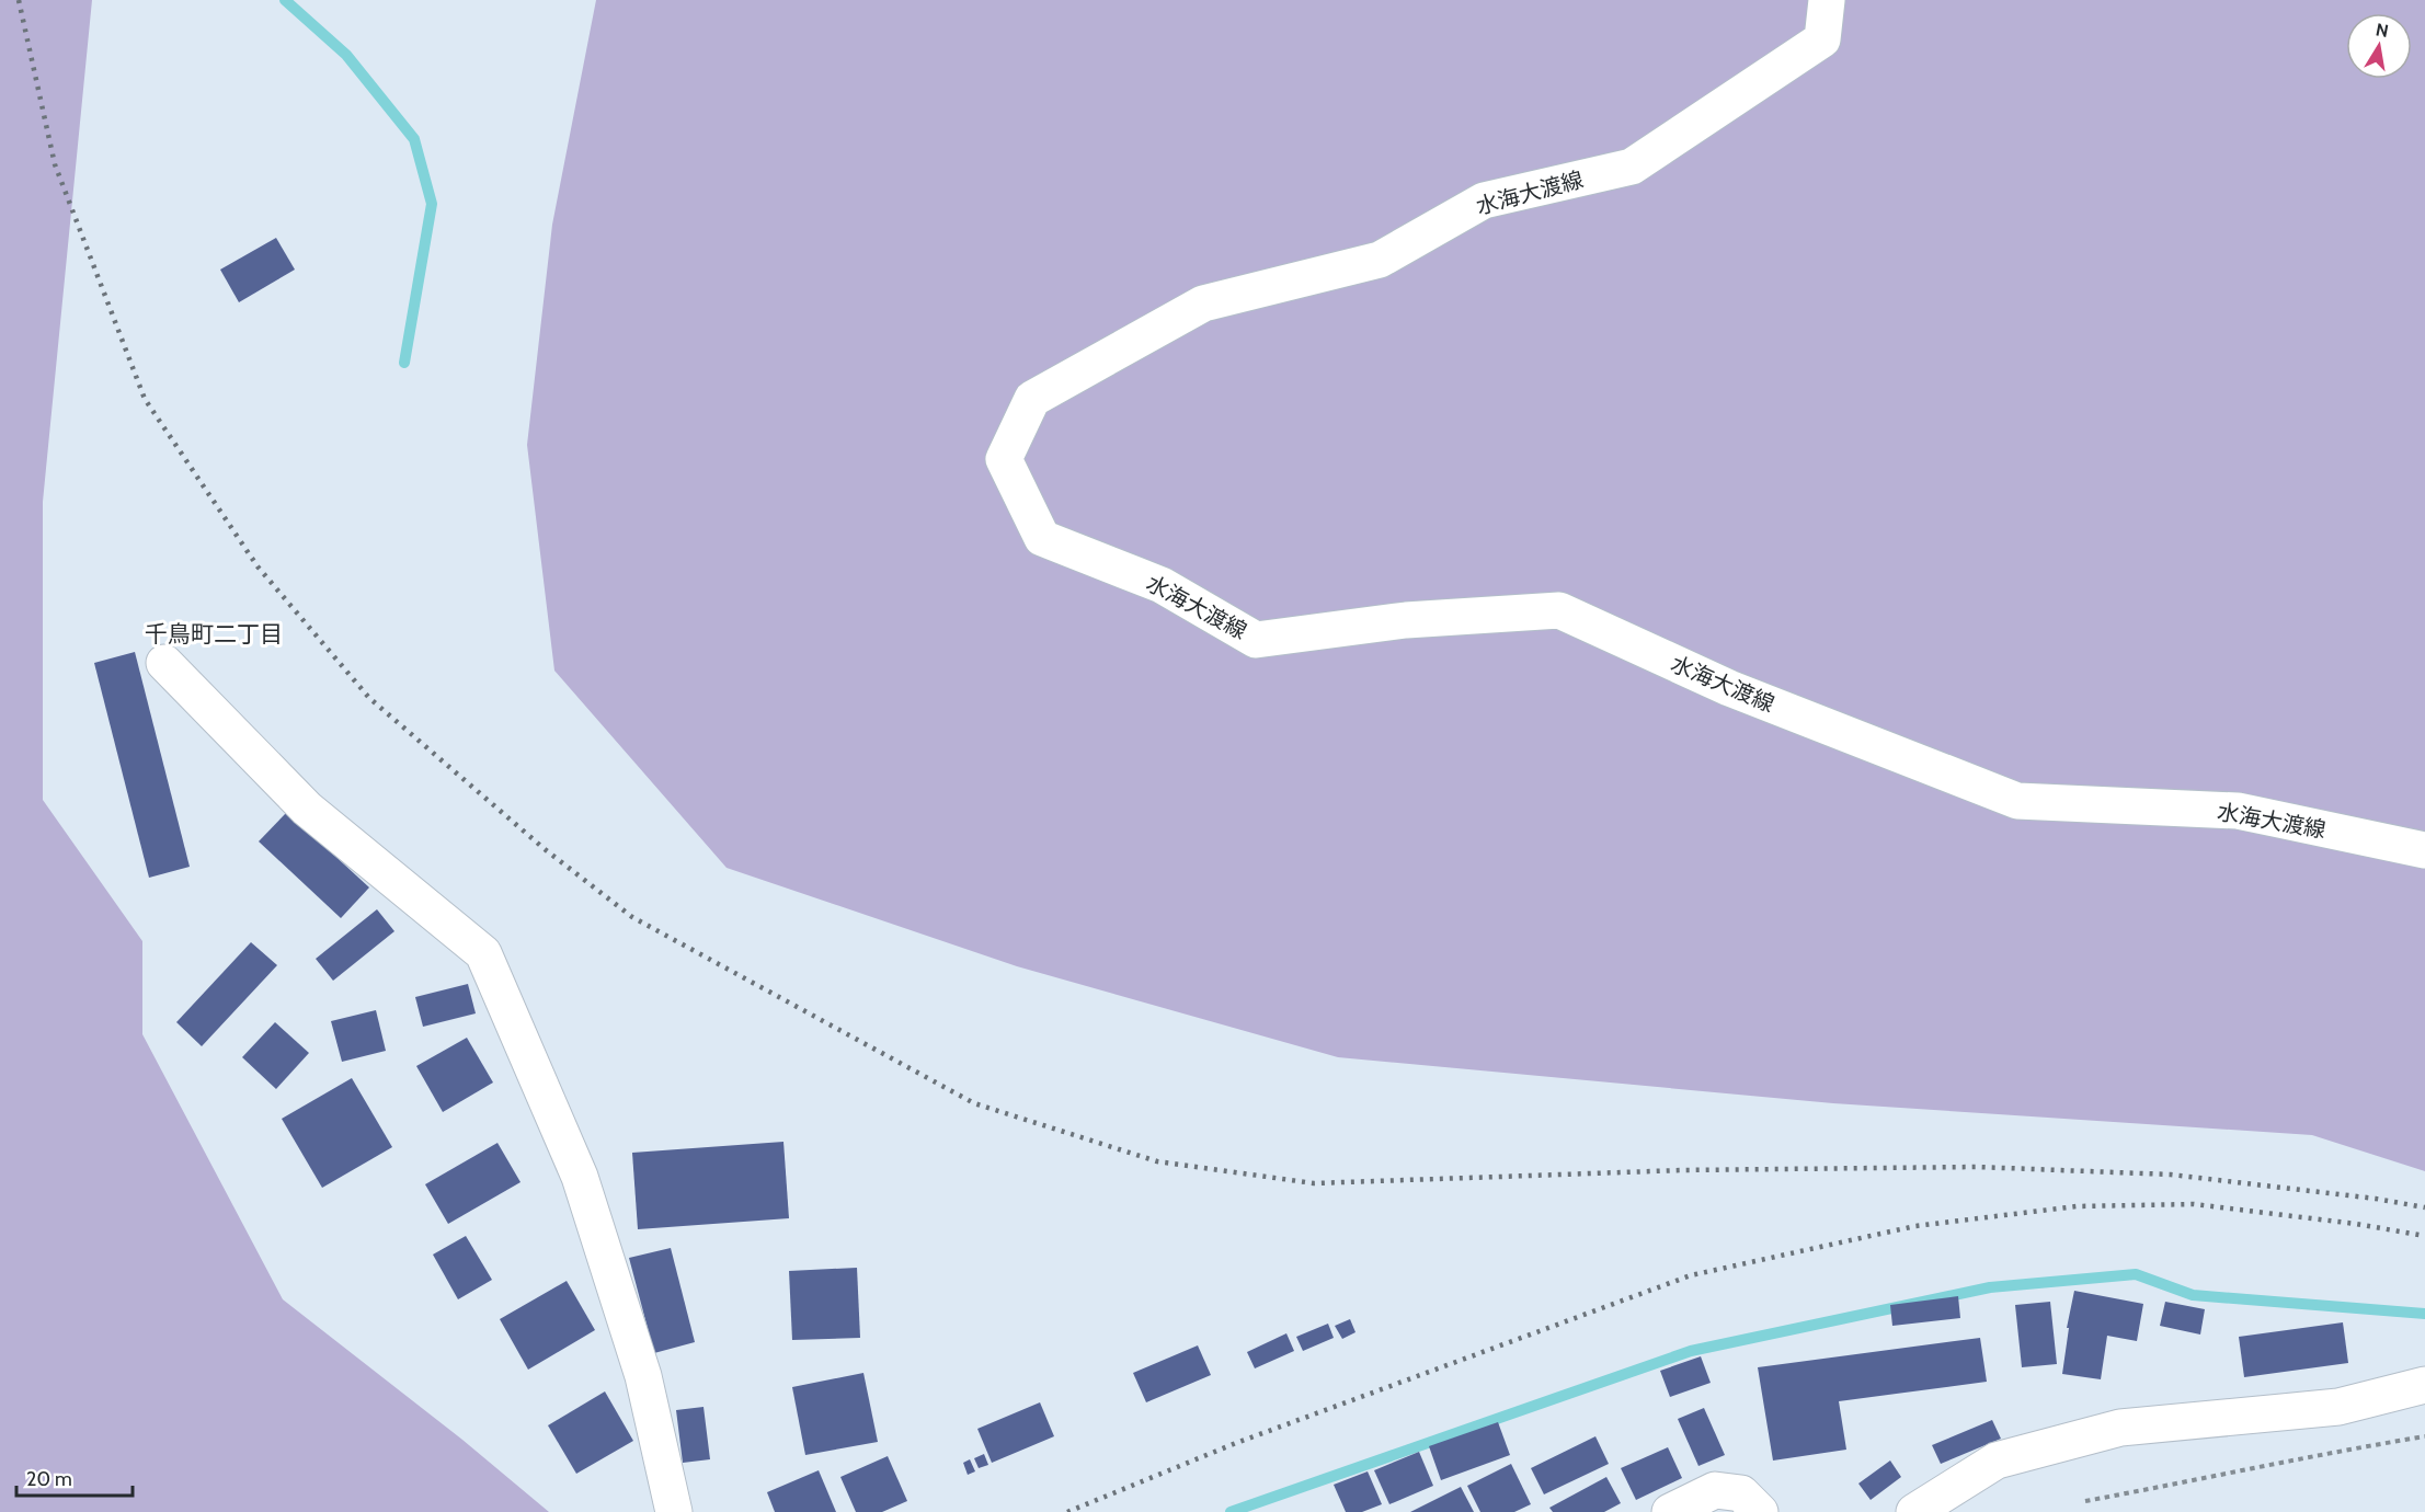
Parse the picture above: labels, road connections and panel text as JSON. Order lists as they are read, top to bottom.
{
  "streets": {
    "main road": ["水海大渡線"]
  },
  "districts": ["千鳥町二丁目"],
  "scale_bar": "20 m",
  "north": "top"
}
